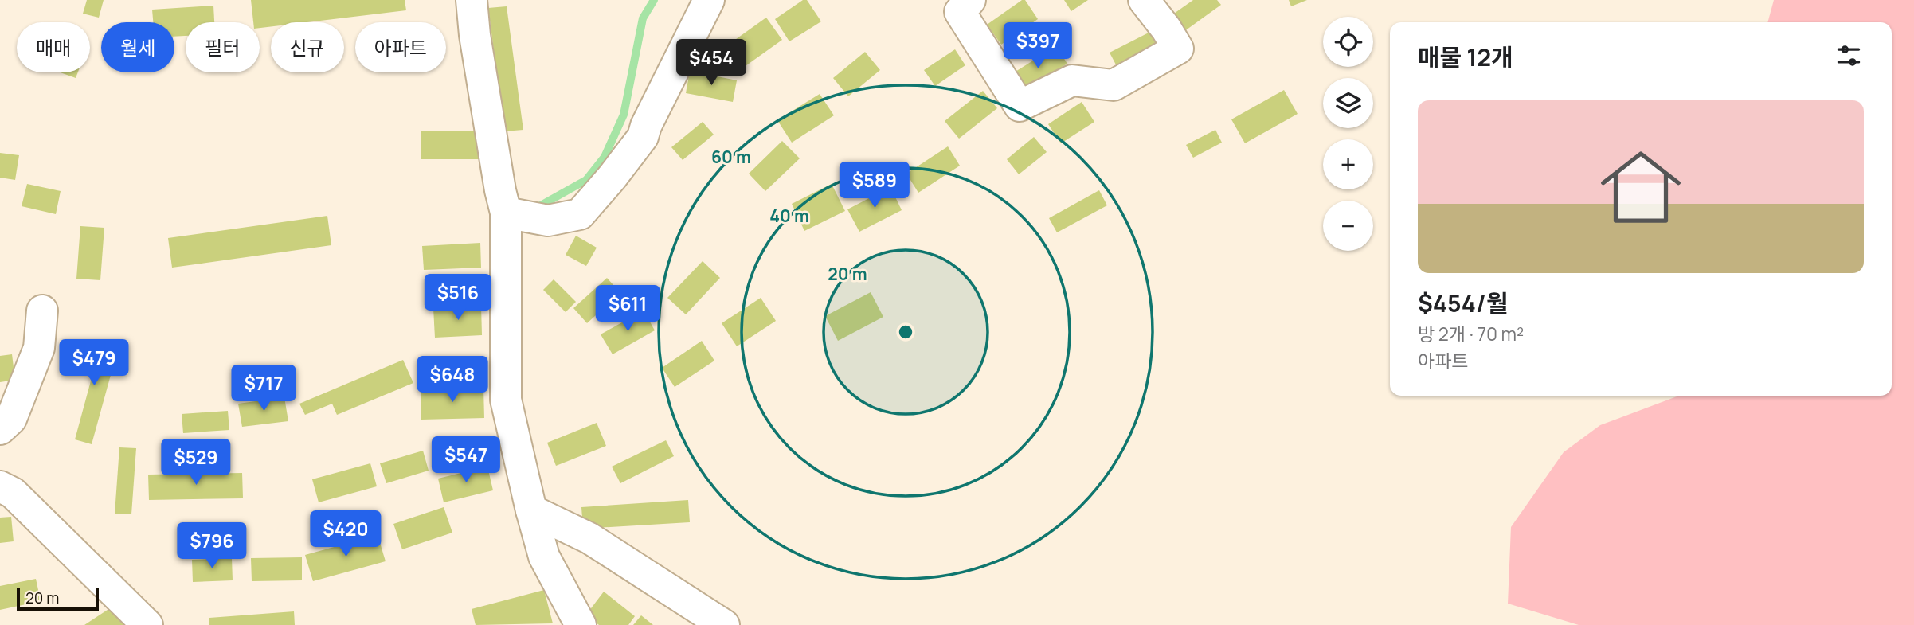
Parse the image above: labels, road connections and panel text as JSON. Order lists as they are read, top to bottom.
{
  "scale_bar": "20 m",
  "page": {
    "map_buttons": ["+", "−"],
    "price": [
      "$397",
      "$454",
      "$589",
      "$516",
      "$611",
      "$479",
      "$648",
      "$717",
      "$547",
      "$529",
      "$420",
      "$796"
    ],
    "chip": [
      "매매",
      "월세",
      "필터",
      "신규",
      "아파트"
    ],
    "heading": "매물 12개",
    "list": [
      {
        "name": "$454/월",
        "note": "방 2개 · 70 m² · 아파트"
      }
    ],
    "scale": "20 m"
  },
  "rings": ["60 m", "40 m", "20 m"]
}
